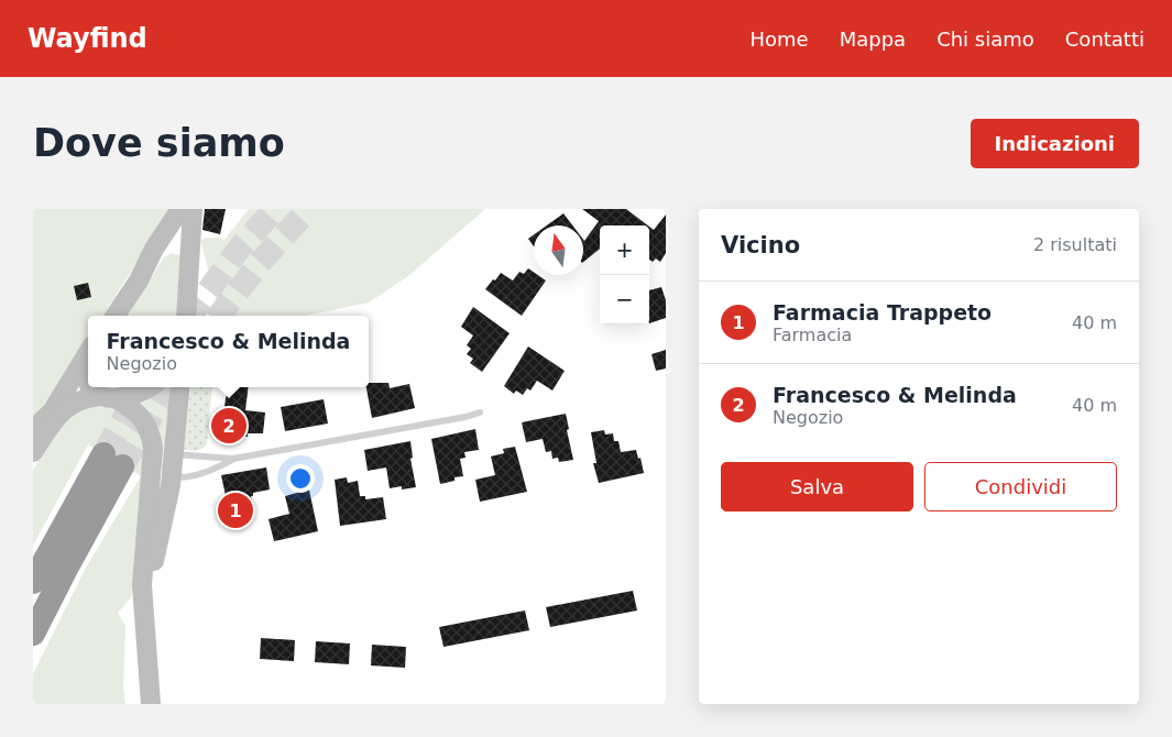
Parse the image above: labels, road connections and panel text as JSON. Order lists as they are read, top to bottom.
{
  "north": "top",
  "page": {
    "header": "Wayfind",
    "nav": [
      "Home",
      "Mappa",
      "Chi siamo",
      "Contatti"
    ],
    "buttons": [
      "Indicazioni",
      ["Salva", "Condividi"]
    ],
    "title": "Dove siamo",
    "heading": ["Vicino", "2 risultati"],
    "map_buttons": ["+", "−"],
    "list": [
      {
        "mark": "1",
        "name": "Farmacia Trappeto",
        "note": "Farmacia",
        "value": "40 m"
      },
      {
        "mark": "2",
        "name": "Francesco & Melinda",
        "note": "Negozio",
        "value": "40 m"
      }
    ],
    "popup": ["Francesco & Melinda", "Negozio"],
    "pins": ["2", "1"]
  }
}
